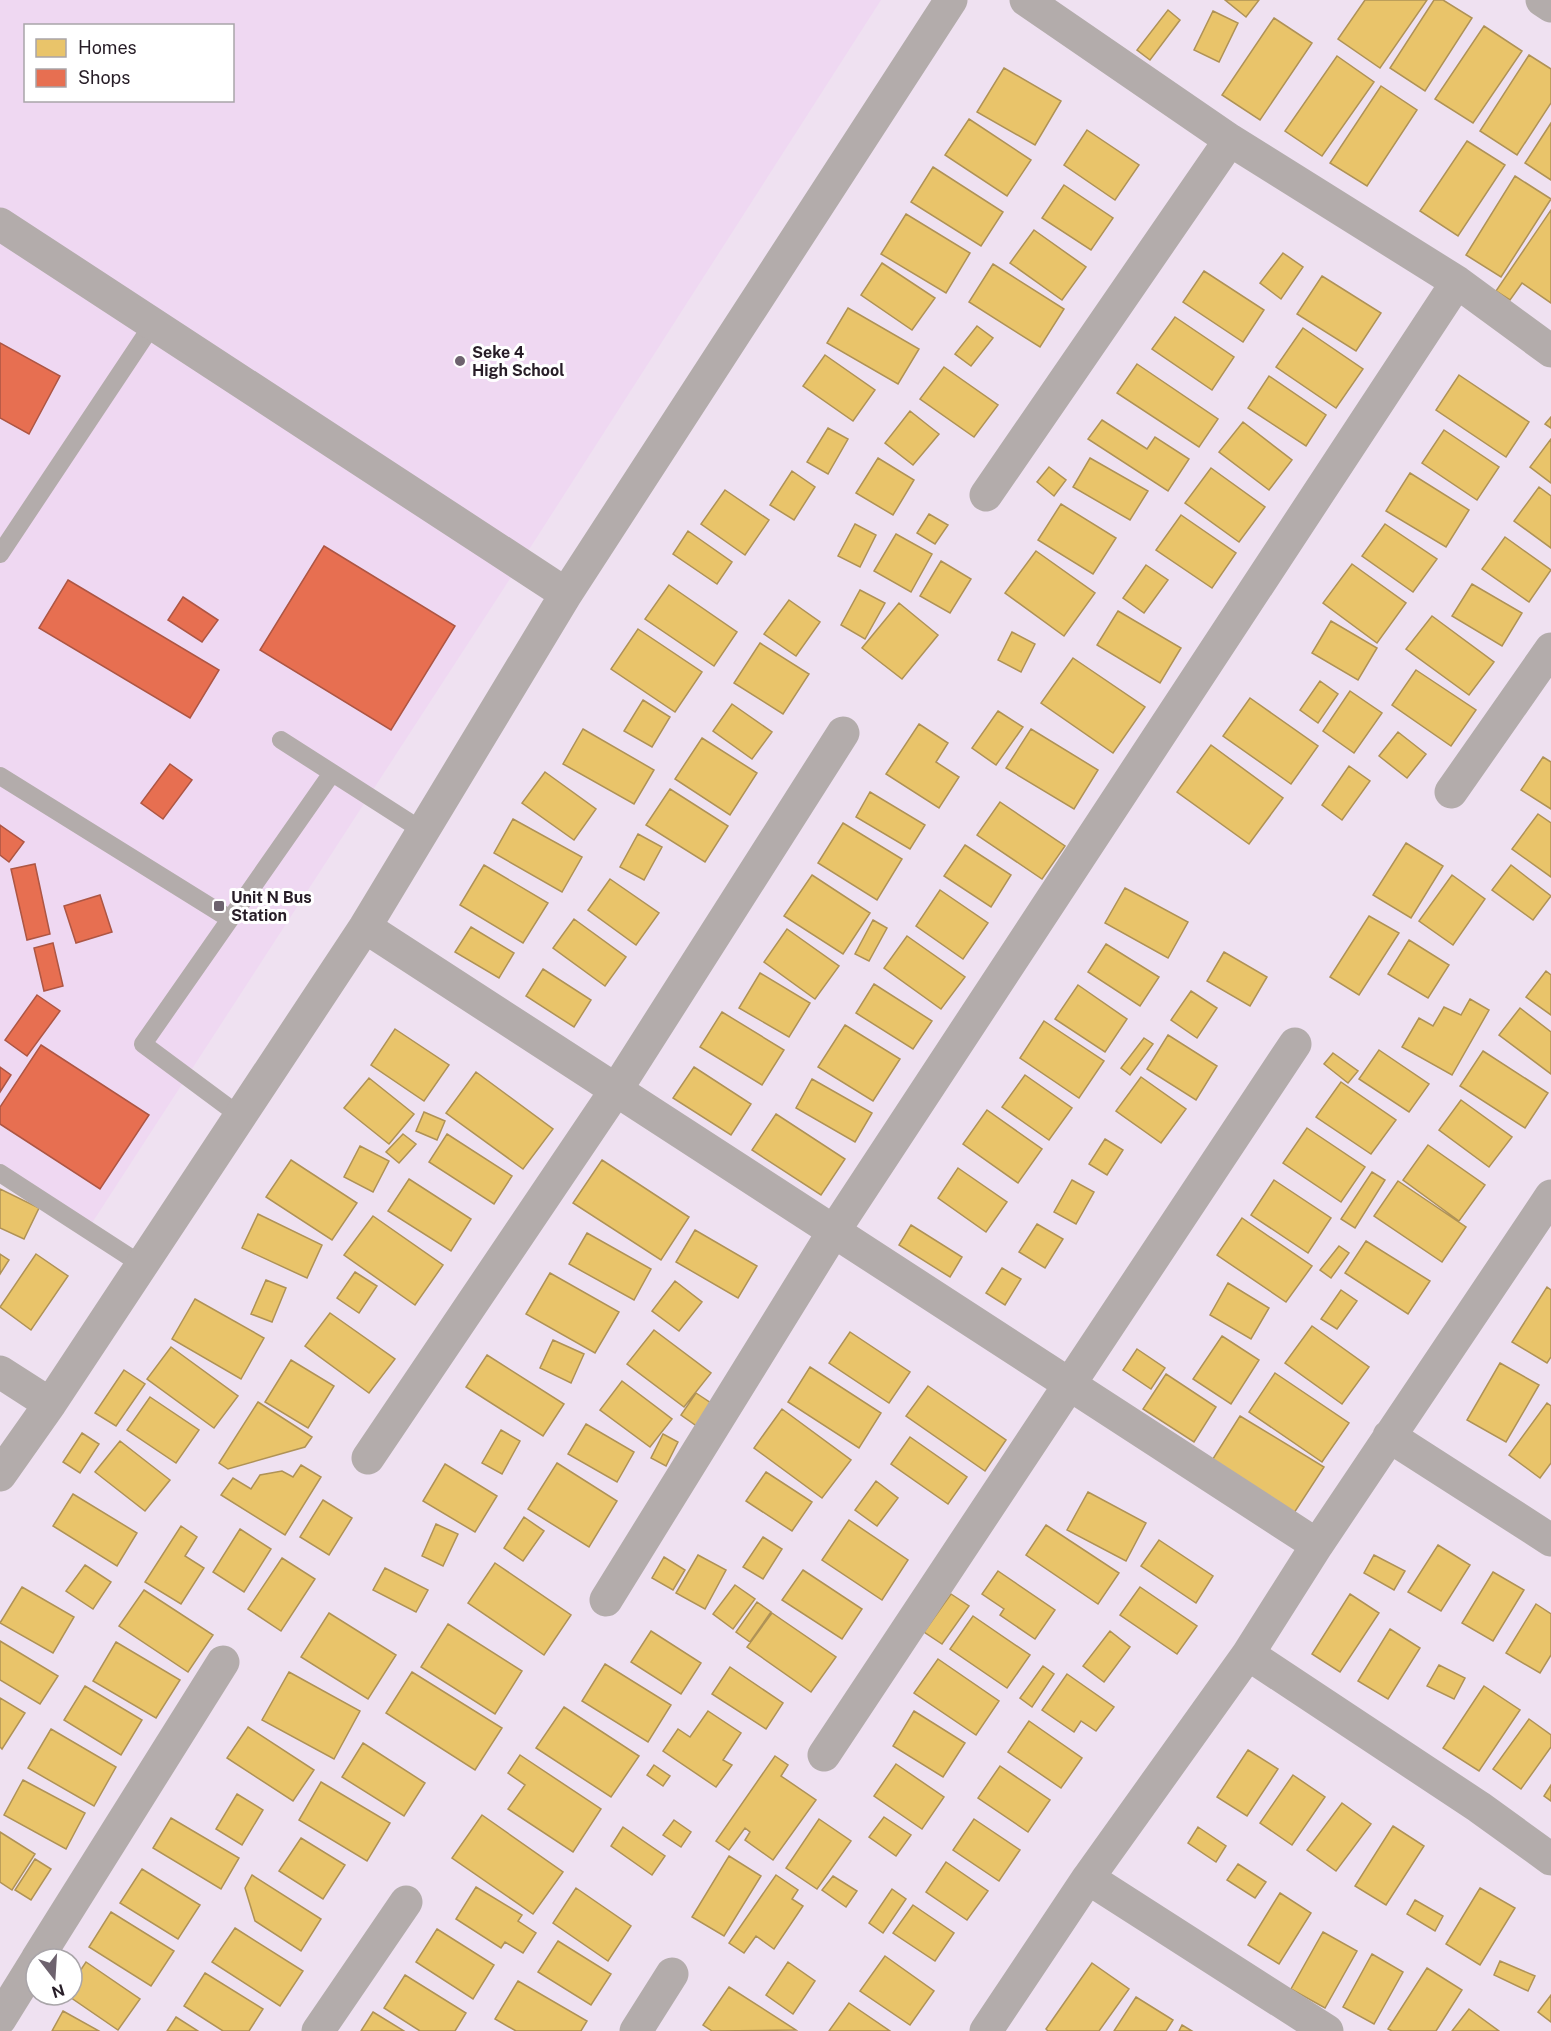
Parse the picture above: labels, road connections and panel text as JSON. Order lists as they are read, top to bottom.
{
  "places": {
    "other": ["Seke 4 High School"],
    "transit": ["Unit N Bus Station"]
  },
  "legend": ["Homes", "Shops"],
  "north": "bottom"
}
